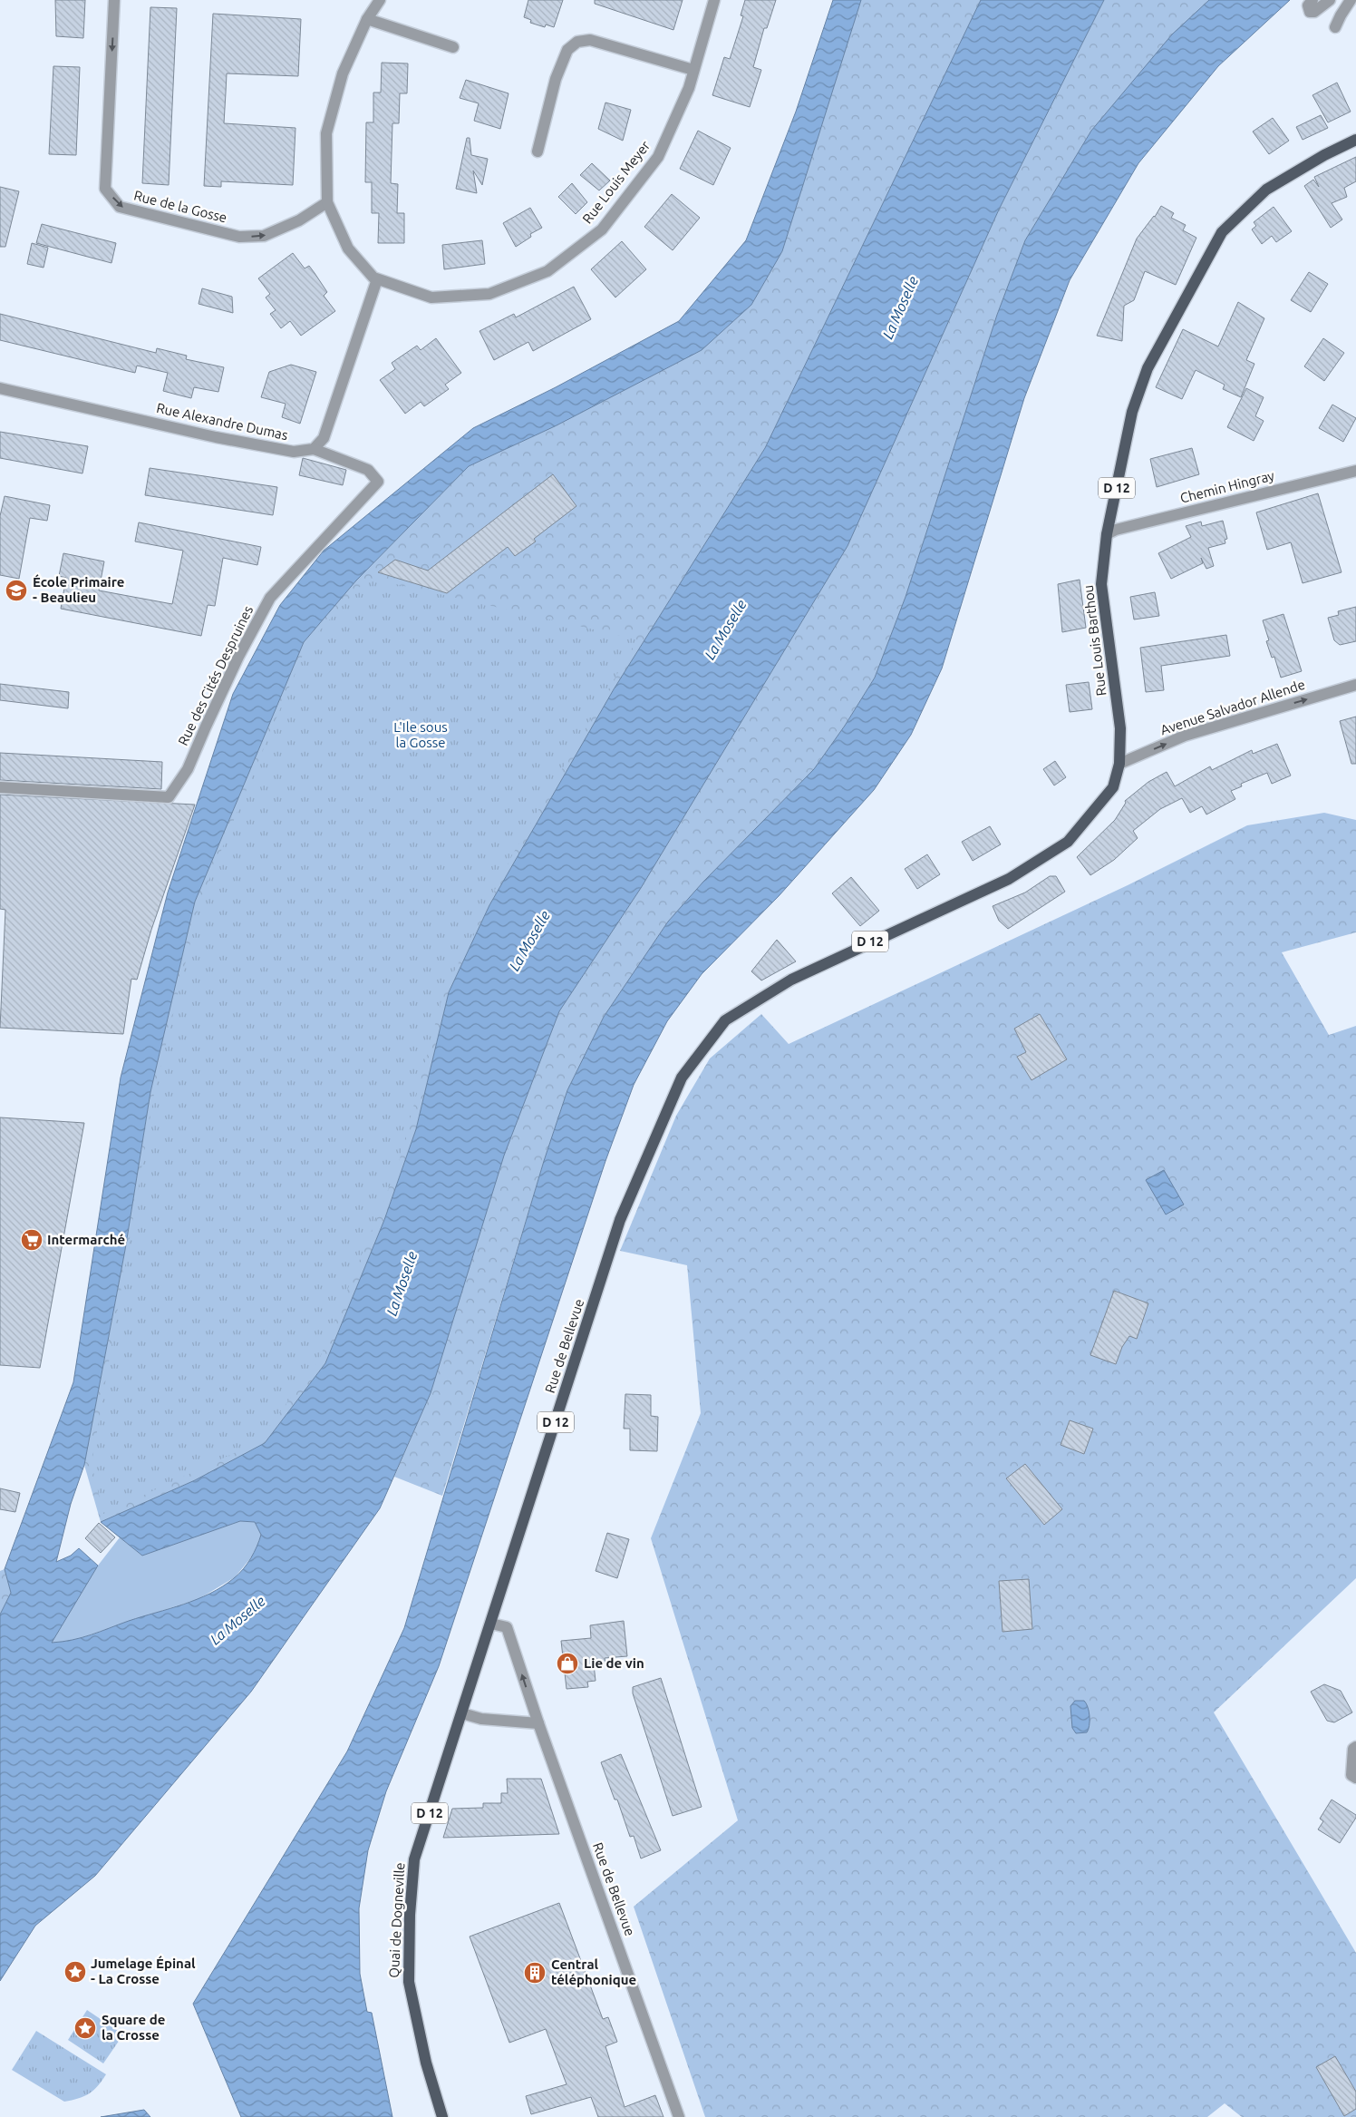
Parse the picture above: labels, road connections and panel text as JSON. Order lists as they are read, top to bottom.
{
  "streets": {
    "main road": [
      "D 12",
      "Rue Louis Barthou",
      "Rue de Bellevue",
      "Quai de Dogneville"
    ],
    "street": [
      "Rue Louis Meyer",
      "Rue de la Gosse",
      "Rue Alexandre Dumas",
      "Chemin Hingray",
      "Rue des Cités Despruines",
      "Avenue Salvador Allende"
    ]
  },
  "crossings": [
    ["Rue Louis Meyer", "Rue de la Gosse"],
    ["Rue Alexandre Dumas", "Rue des Cités Despruines"],
    ["Chemin Hingray", "Rue Louis Barthou"],
    ["Rue Louis Barthou", "Avenue Salvador Allende"],
    ["Rue Louis Barthou", "Rue de Bellevue"],
    ["Rue de Bellevue", "Quai de Dogneville"]
  ],
  "one_way": ["Avenue Salvador Allende"],
  "water": ["La Moselle"],
  "parks": ["L'Ile sous la Gosse"],
  "places": {
    "school or university": ["École Primaire - Beaulieu"],
    "supermarket": ["Intermarché"],
    "shop": ["Lie de vin"],
    "place": ["Jumelage Épinal - La Crosse", "Square de la Crosse"],
    "building": ["Central téléphonique"]
  }
}
